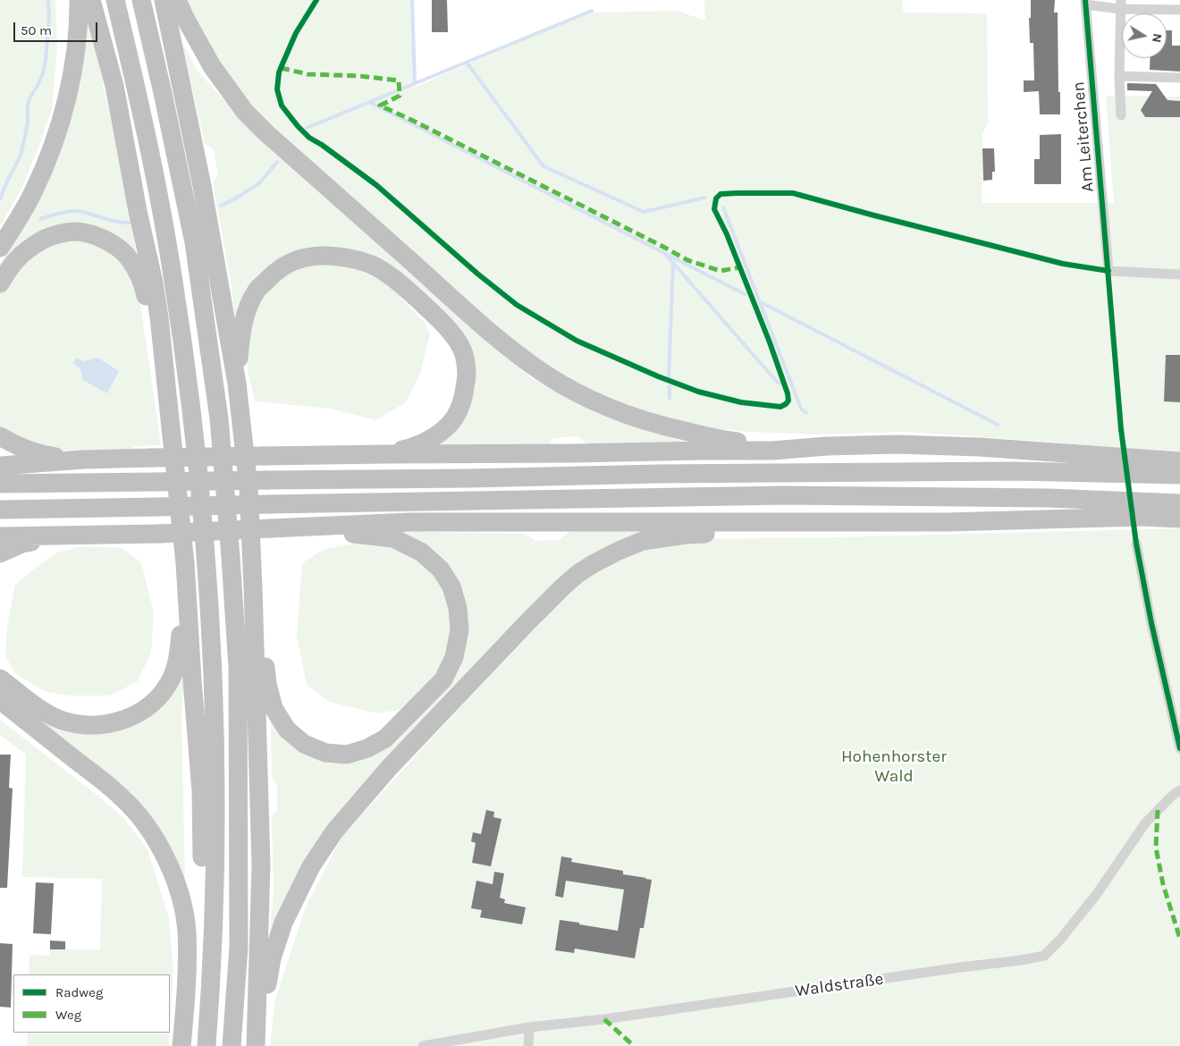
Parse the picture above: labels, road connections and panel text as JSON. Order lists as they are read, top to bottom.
{
  "streets": {
    "street": ["Am Leiterchen", "Waldstraße"]
  },
  "parks": ["Hohenhorster Wald"],
  "legend": ["Radweg", "Weg"],
  "scale_bar": "50 m",
  "north": "right"
}
